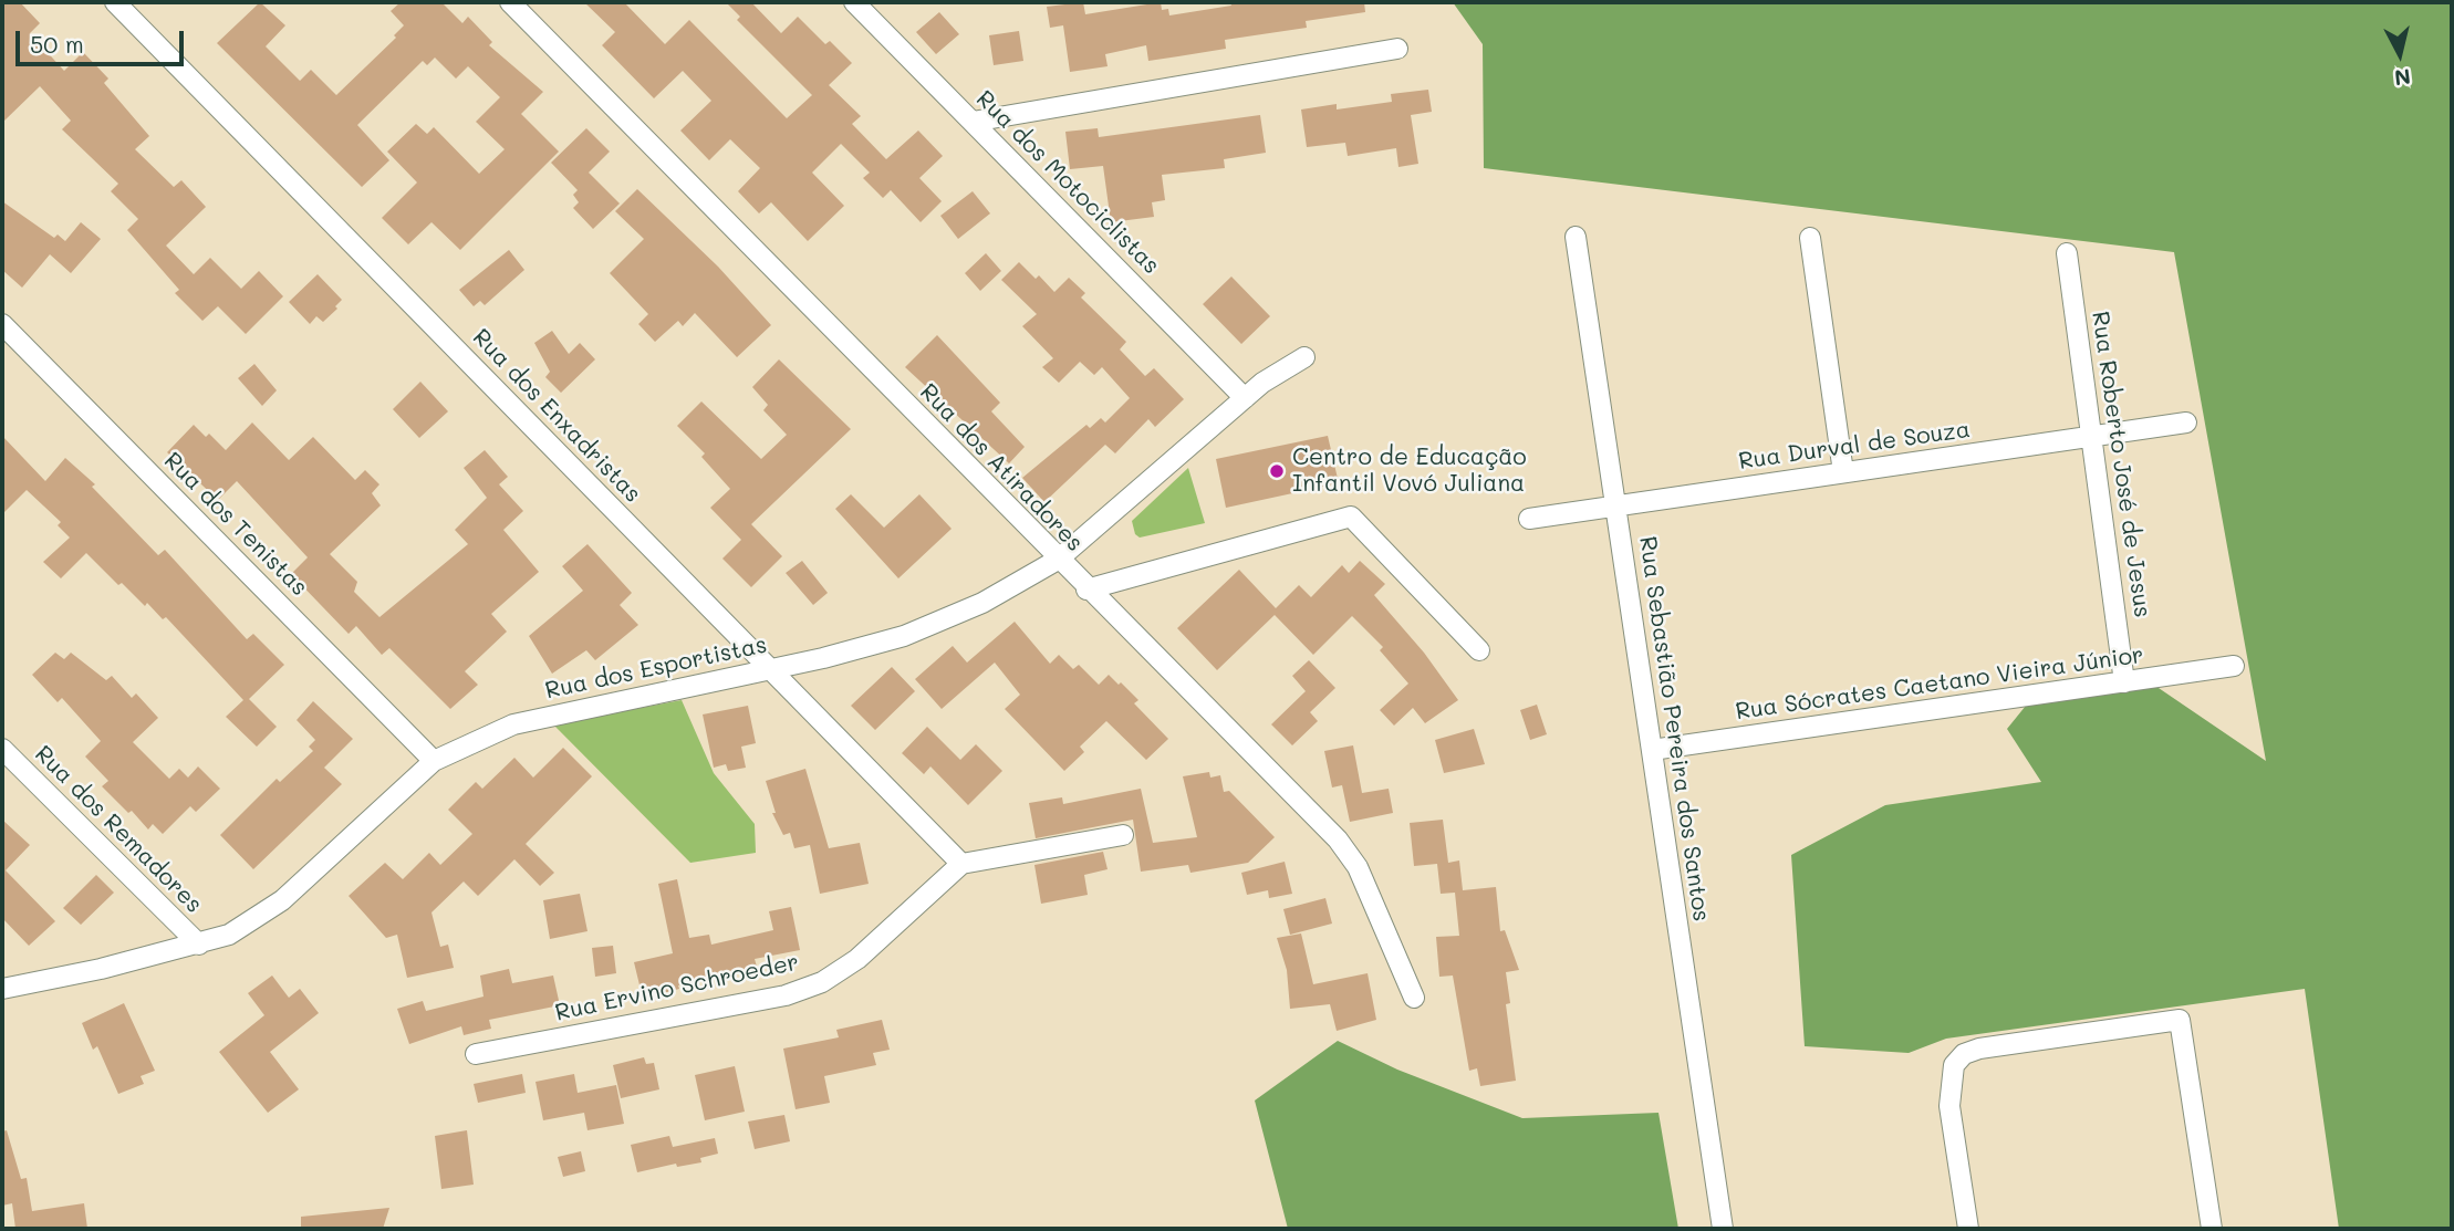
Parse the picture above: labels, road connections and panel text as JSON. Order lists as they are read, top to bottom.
{
  "streets": {
    "street": [
      "Rua dos Motociclistas",
      "Rua dos Enxadristas",
      "Rua Durval de Souza",
      "Rua Roberto José de Jesus",
      "Rua dos Atiradores",
      "Rua dos Tenistas",
      "Rua dos Esportistas",
      "Rua Sócrates Caetano Vieira Júnior",
      "Rua Sebastião Pereira dos Santos",
      "Rua dos Remadores",
      "Rua Ervino Schroeder"
    ]
  },
  "crossings": [
    ["Rua dos Motociclistas", "Rua dos Esportistas"],
    ["Rua dos Enxadristas", "Rua dos Esportistas"],
    ["Rua dos Enxadristas", "Rua Ervino Schroeder"],
    ["Rua Durval de Souza", "Rua Roberto José de Jesus"],
    ["Rua Durval de Souza", "Rua Sebastião Pereira dos Santos"],
    ["Rua Roberto José de Jesus", "Rua Sócrates Caetano Vieira Júnior"],
    ["Rua dos Atiradores", "Rua dos Esportistas"],
    ["Rua dos Tenistas", "Rua dos Esportistas"],
    ["Rua dos Esportistas", "Rua dos Remadores"],
    ["Rua Sócrates Caetano Vieira Júnior", "Rua Sebastião Pereira dos Santos"]
  ],
  "places": ["Centro de Educação Infantil Vovó Juliana"],
  "scale_bar": "50 m",
  "north": "bottom"
}
